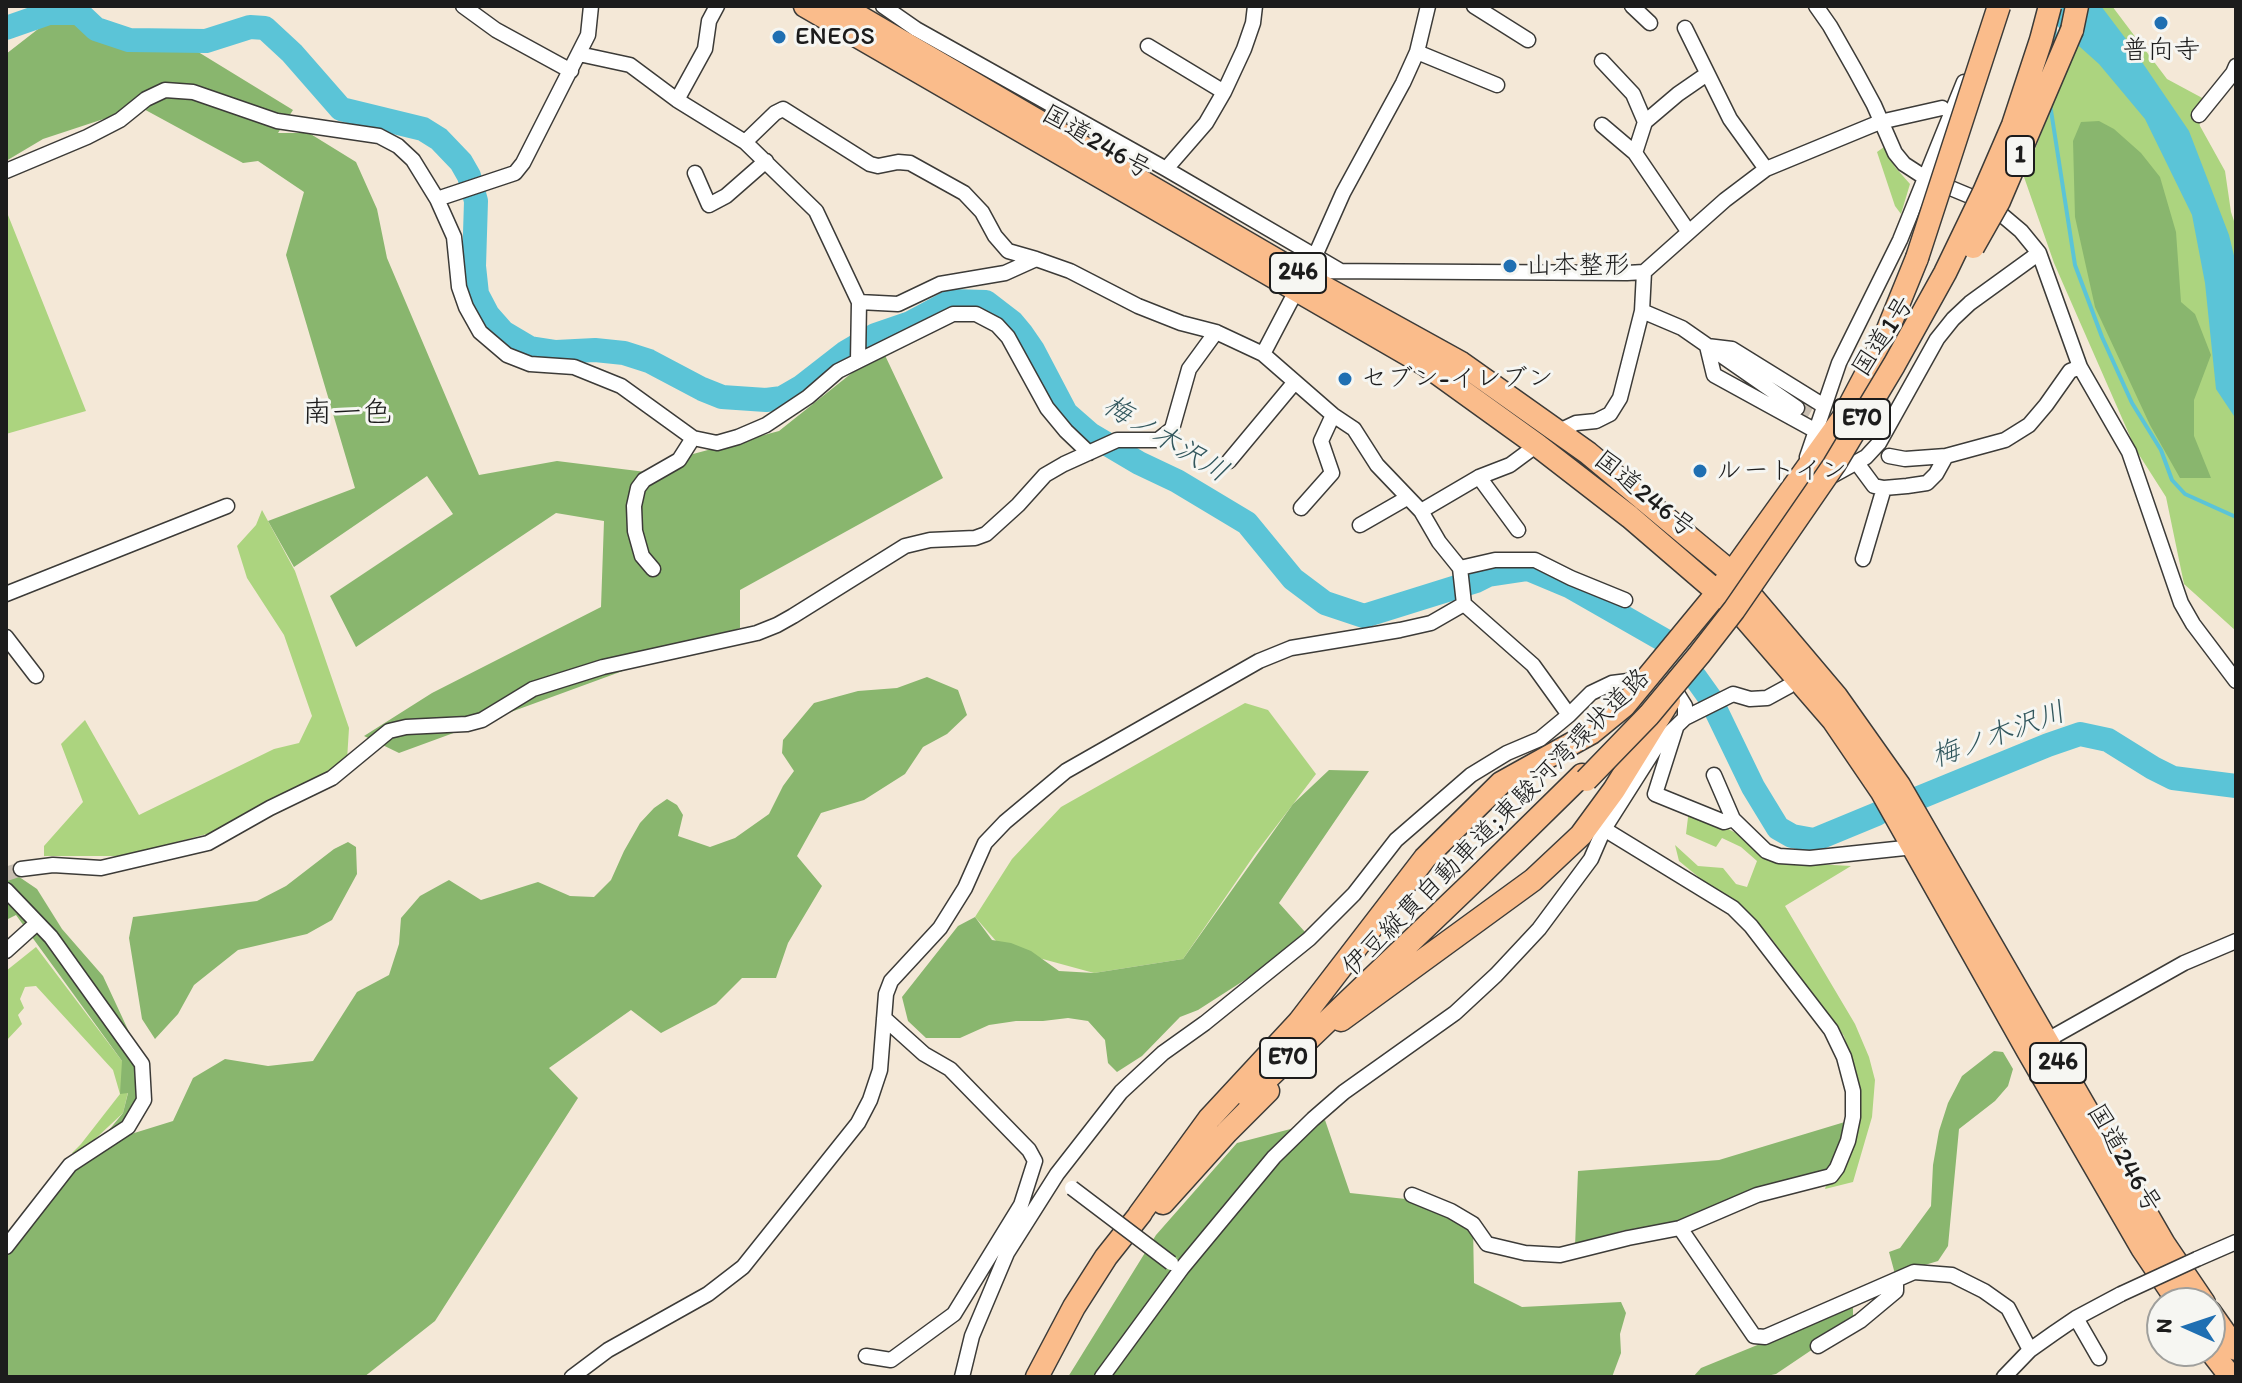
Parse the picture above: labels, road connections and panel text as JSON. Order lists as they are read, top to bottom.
{
  "streets": {
    "highway": [
      "国道246号",
      "1",
      "246",
      "国道1号",
      "E70",
      "伊豆縦貫自動車道;東駿河湾環状道路"
    ]
  },
  "crossings": [
    ["国道246号", "国道1号"],
    ["国道1号", "伊豆縦貫自動車道;東駿河湾環状道路"]
  ],
  "districts": ["南一色"],
  "water": ["梅ノ木沢川"],
  "places": [
    "普向寺",
    "ENEOS",
    "山本整形",
    "セブン-イレブン",
    "ルートイン"
  ],
  "north": "left"
}
